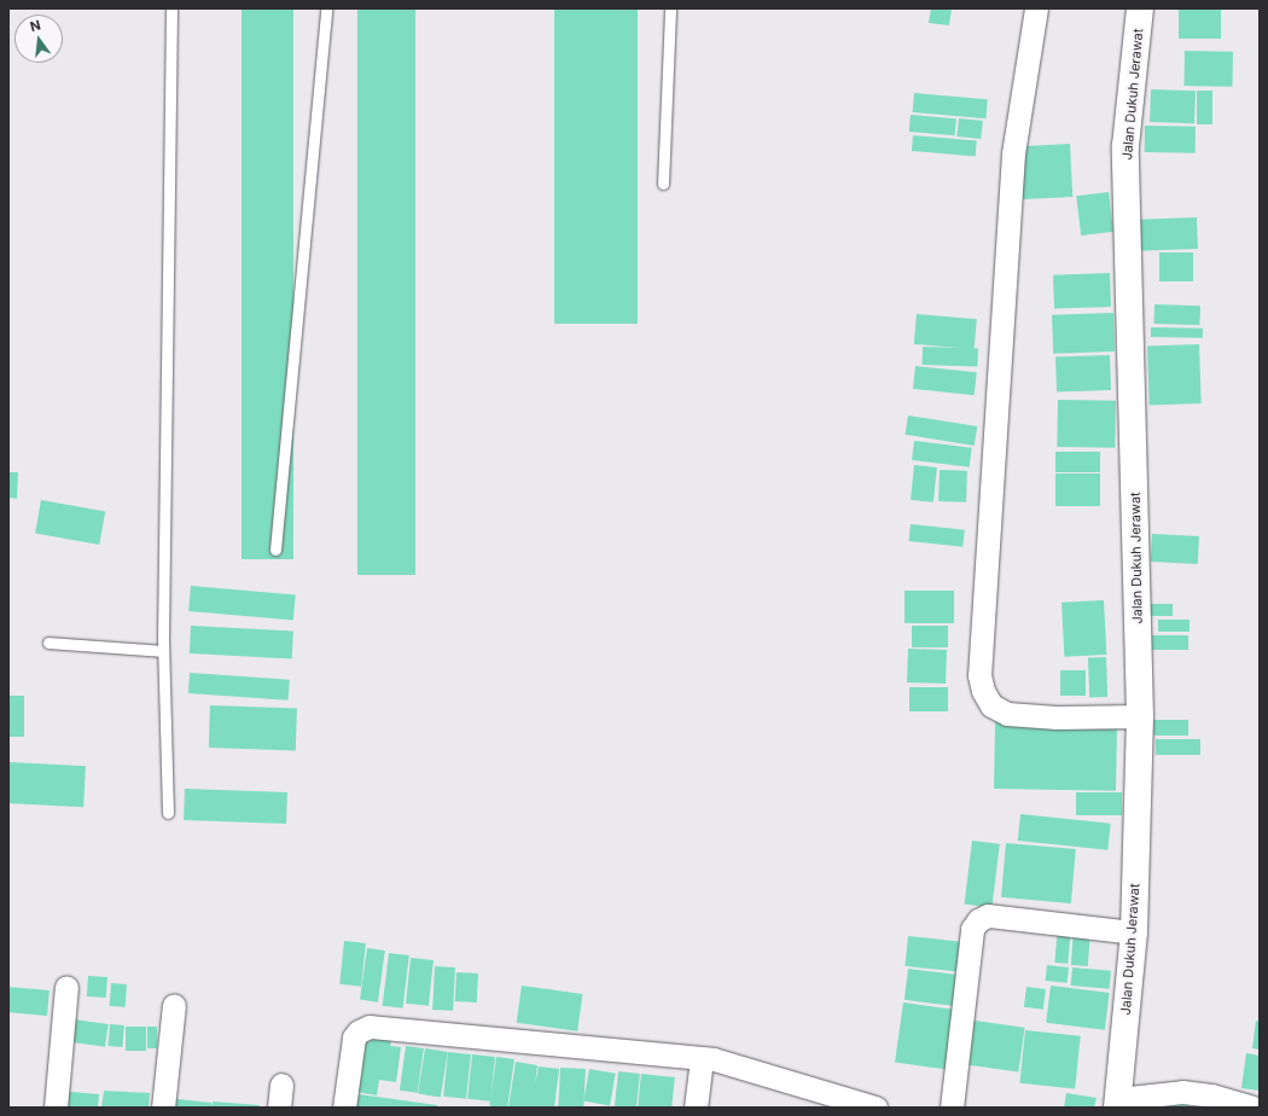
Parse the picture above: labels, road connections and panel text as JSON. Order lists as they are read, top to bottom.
{
  "streets": {
    "street": ["Jalan Dukuh Jerawat"]
  },
  "north": "top"
}
